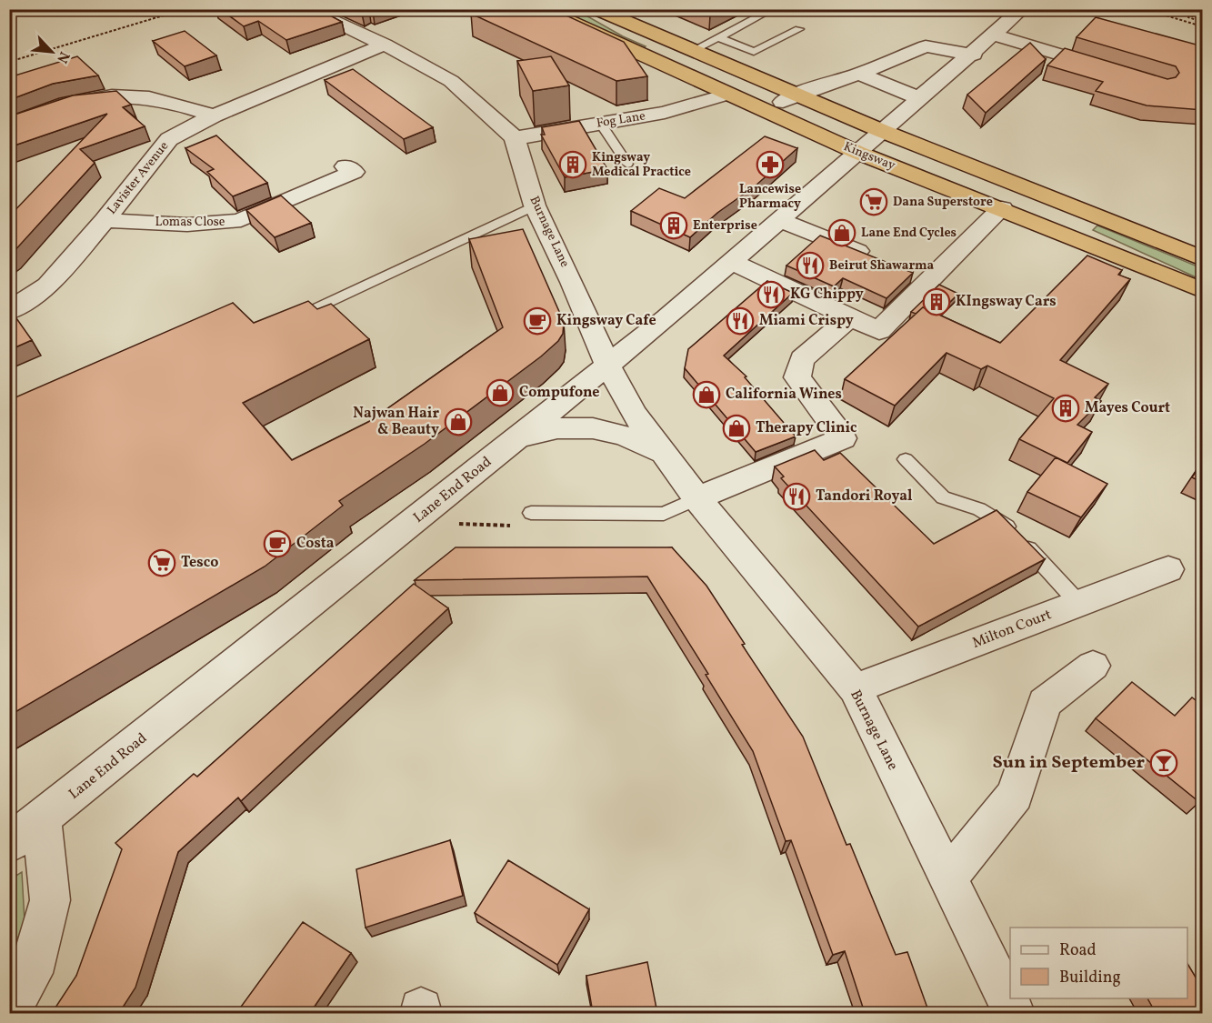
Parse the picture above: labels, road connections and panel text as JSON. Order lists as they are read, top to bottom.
{
  "streets": {
    "highway": ["Kingsway"],
    "street": [
      "Fog Lane",
      "Lavister Avenue",
      "Lomas Close",
      "Burnage Lane",
      "Lane End Road",
      "Milton Court"
    ]
  },
  "crossings": [
    ["Fog Lane", "Kingsway"],
    ["Fog Lane", "Burnage Lane"],
    ["Kingsway", "Lane End Road"],
    ["Lavister Avenue", "Lomas Close"],
    ["Burnage Lane", "Lane End Road"],
    ["Burnage Lane", "Milton Court"]
  ],
  "places": {
    "building": [
      "Kingsway Medical Practice",
      "Enterprise",
      "KIngsway Cars",
      "Mayes Court"
    ],
    "pharmacy": ["Lancewise Pharmacy"],
    "supermarket": ["Dana Superstore", "Tesco"],
    "shop": [
      "Lane End Cycles",
      "Compufone",
      "California Wines",
      "Najwan Hair & Beauty",
      "Therapy Clinic"
    ],
    "restaurant": [
      "Beirut Shawarma",
      "KG Chippy",
      "Miami Crispy",
      "Tandori Royal"
    ],
    "cafe": ["Kingsway Cafe", "Costa"],
    "bar": ["Sun in September"]
  },
  "legend": ["Road", "Building"],
  "north": "bottom right"
}
